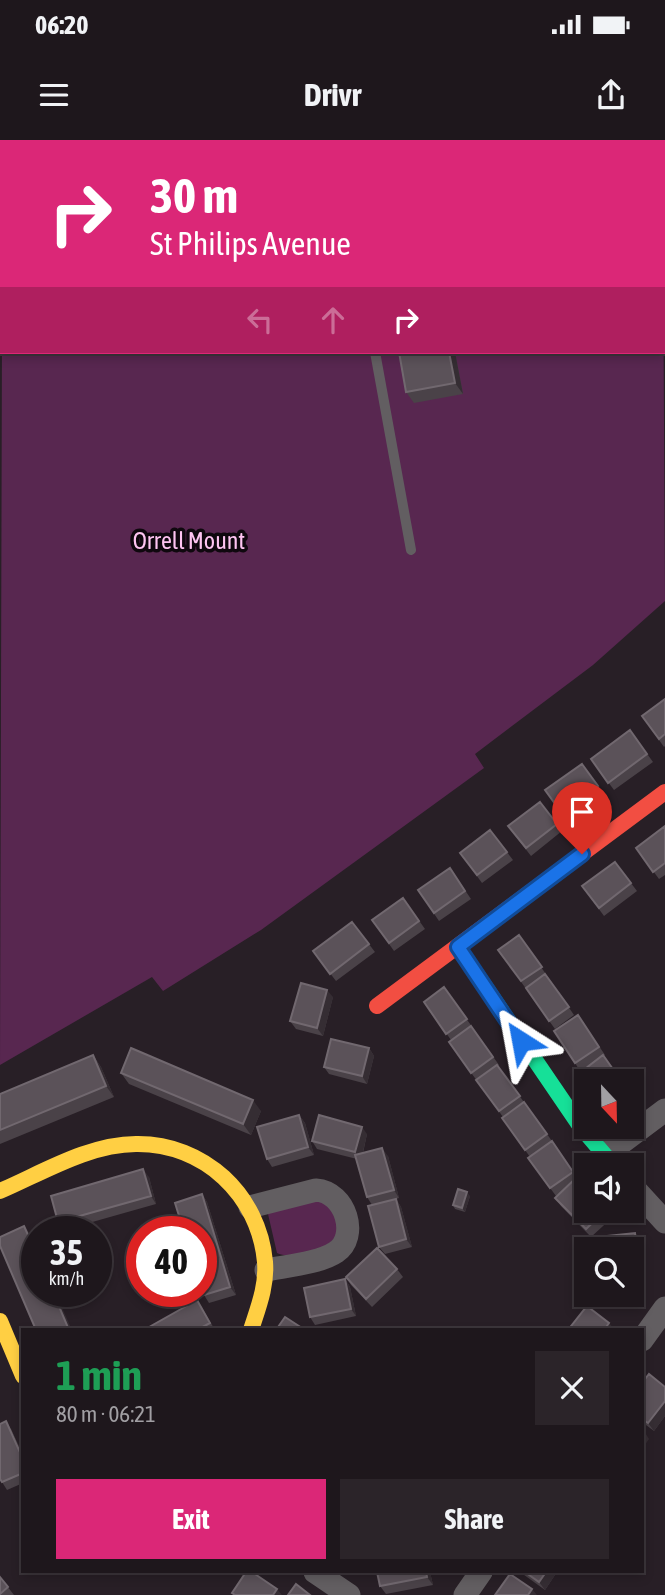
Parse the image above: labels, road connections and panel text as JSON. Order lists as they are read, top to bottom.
{
  "parks": ["Orrell Mount"],
  "north": "bottom",
  "page": {
    "status": "06:20",
    "header": "Drivr",
    "turn": ["30 m", "St Philips Avenue"],
    "speed": "35 km/h",
    "limit": "40",
    "heading": ["1 min", "80 m · 06:21"],
    "buttons": ["Exit", "Share"]
  }
}
